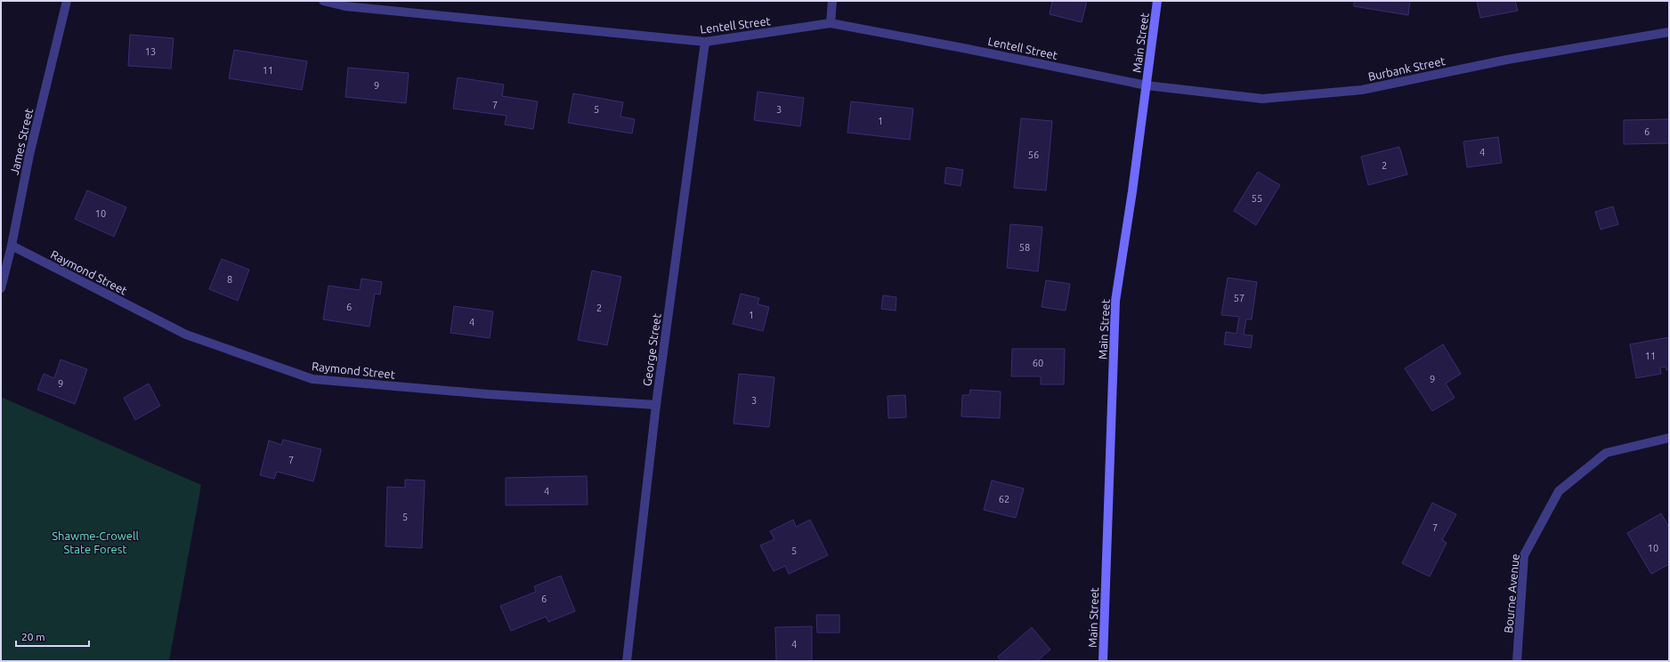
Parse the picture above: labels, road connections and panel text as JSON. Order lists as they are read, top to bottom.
{
  "streets": {
    "main road": ["Main Street"],
    "street": [
      "Lentell Street",
      "Burbank Street",
      "James Street",
      "Raymond Street",
      "George Street",
      "Bourne Avenue"
    ]
  },
  "crossings": [
    ["Lentell Street", "Main Street"],
    ["Lentell Street", "Burbank Street"],
    ["Lentell Street", "George Street"],
    ["Main Street", "Burbank Street"],
    ["James Street", "Raymond Street"],
    ["Raymond Street", "George Street"]
  ],
  "parks": ["Shawme-Crowell State Forest"],
  "house_numbers": [
    "13",
    "11",
    "9",
    "7",
    "5",
    "3",
    "1",
    "6",
    "4",
    "56",
    "2",
    "55",
    "10",
    "58",
    "8",
    "57",
    "6",
    "2",
    "1",
    "4",
    "11",
    "60",
    "9",
    "9",
    "3",
    "7",
    "4",
    "62",
    "5",
    "7",
    "10",
    "5",
    "6",
    "4"
  ],
  "scale_bar": "20 m"
}
